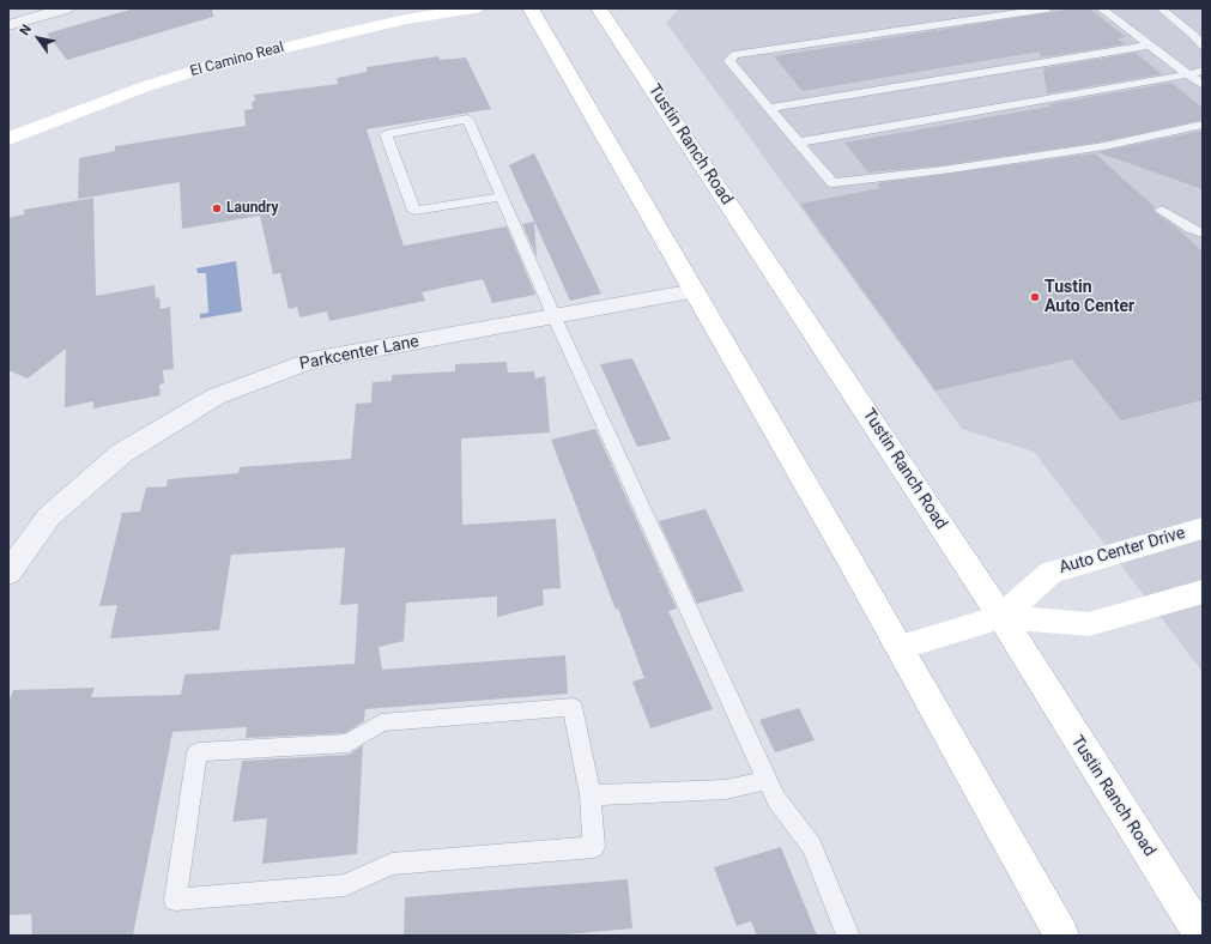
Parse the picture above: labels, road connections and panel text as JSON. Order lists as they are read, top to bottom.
{
  "streets": {
    "main road": ["El Camino Real", "Tustin Ranch Road", "Auto Center Drive"],
    "street": ["Parkcenter Lane"]
  },
  "crossings": [
    ["Tustin Ranch Road", "Auto Center Drive"]
  ],
  "places": ["Laundry", "Tustin Auto Center"],
  "north": "top left"
}
